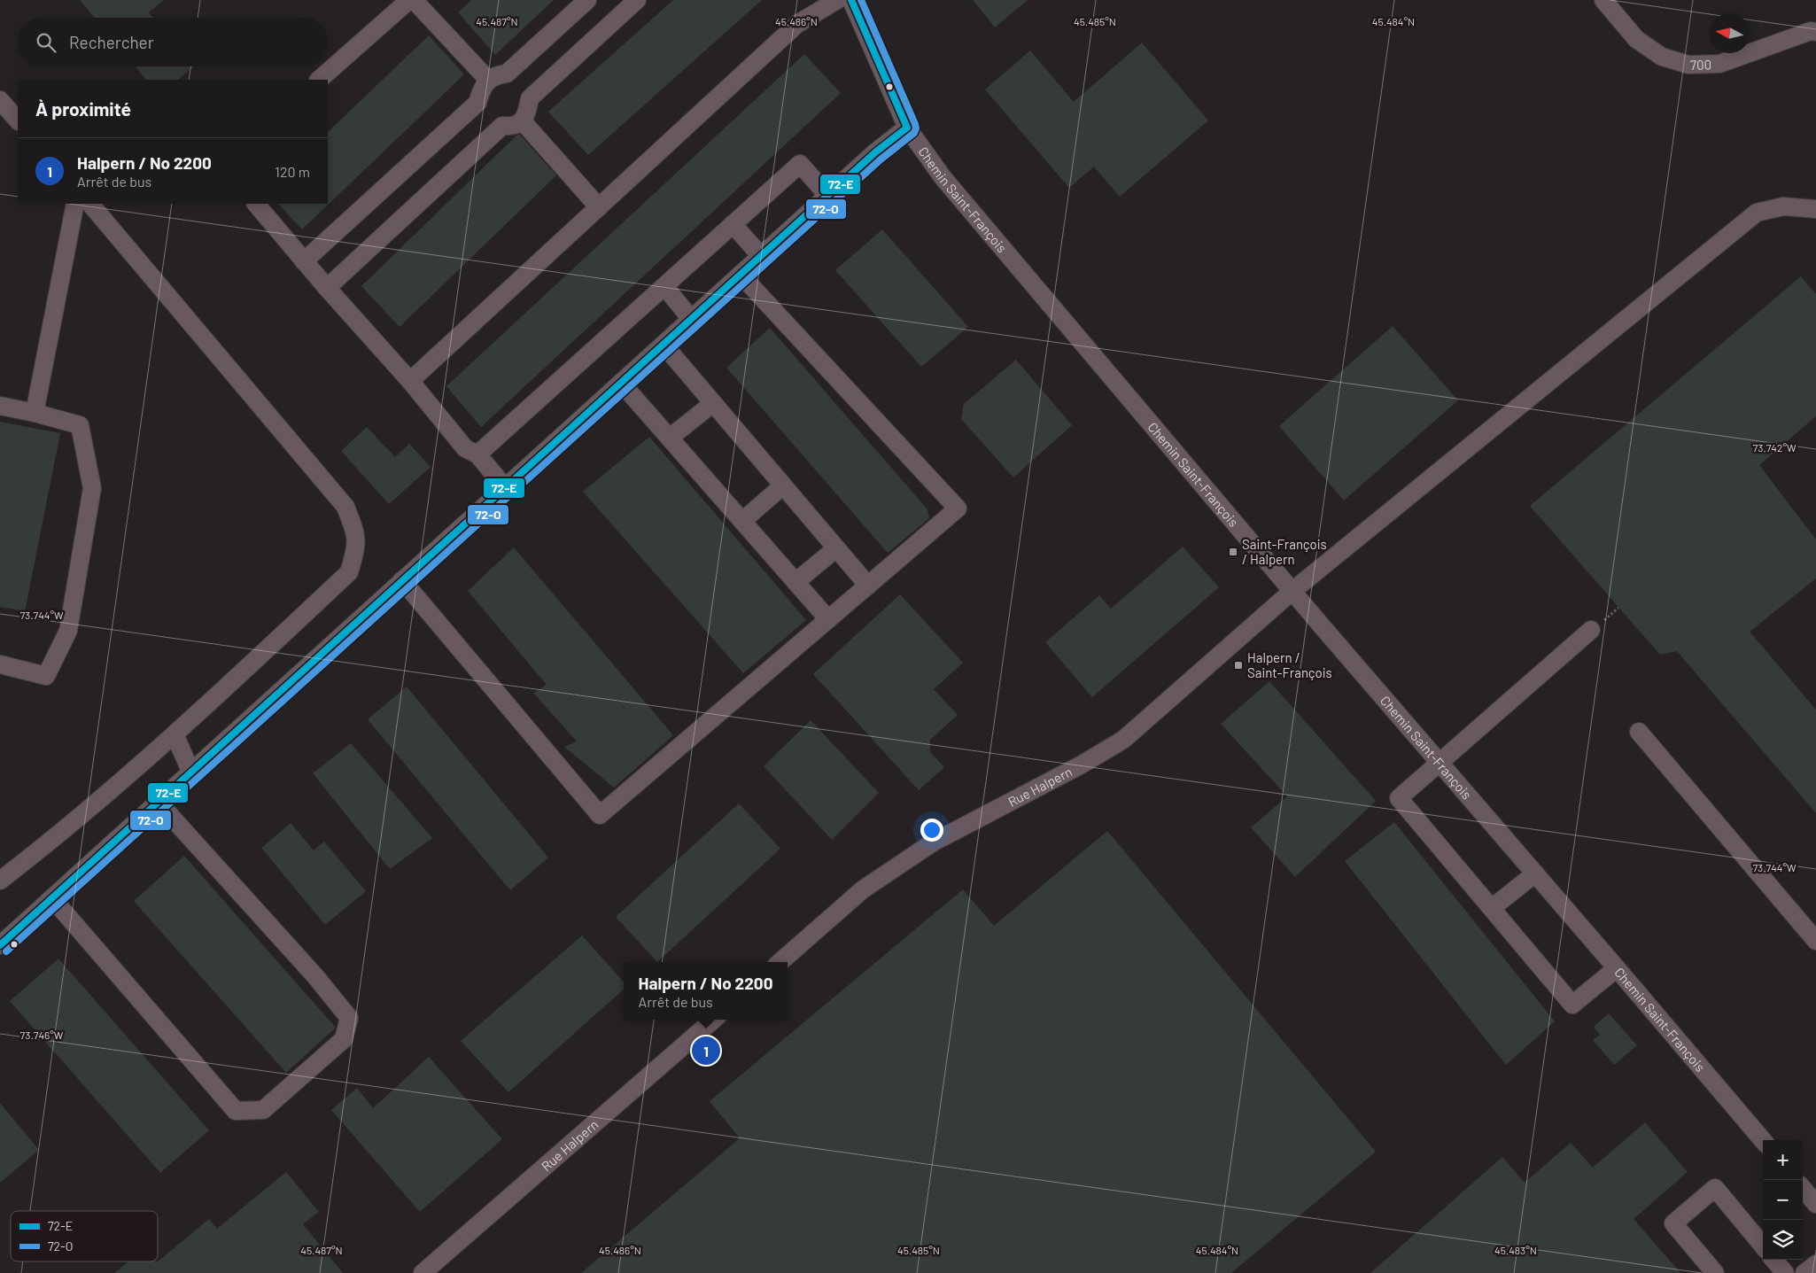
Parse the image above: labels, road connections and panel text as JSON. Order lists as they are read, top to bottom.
{
  "streets": {
    "street": ["700", "Chemin Saint-François", "Rue Halpern"]
  },
  "crossings": [
    ["Chemin Saint-François", "Rue Halpern"]
  ],
  "places": {
    "transit": ["Saint-François / Halpern", "Halpern / Saint-François"]
  },
  "lines": ["transit line 72-E", "transit line 72-O"],
  "legend": ["72-E", "72-O"],
  "north": "left",
  "page": {
    "search": "Rechercher",
    "heading": "À proximité",
    "list": [
      {
        "mark": "1",
        "name": "Halpern / No 2200",
        "note": "Arrêt de bus",
        "value": "120 m"
      }
    ],
    "popup": ["Halpern / No 2200", "Arrêt de bus"],
    "pins": "1",
    "map_buttons": ["+", "−"]
  },
  "coordinates": [
    "45.487°N",
    "45.486°N",
    "45.485°N",
    "45.484°N",
    "73.742°W",
    "73.744°W",
    "73.746°W",
    "45.483°N"
  ]
}
